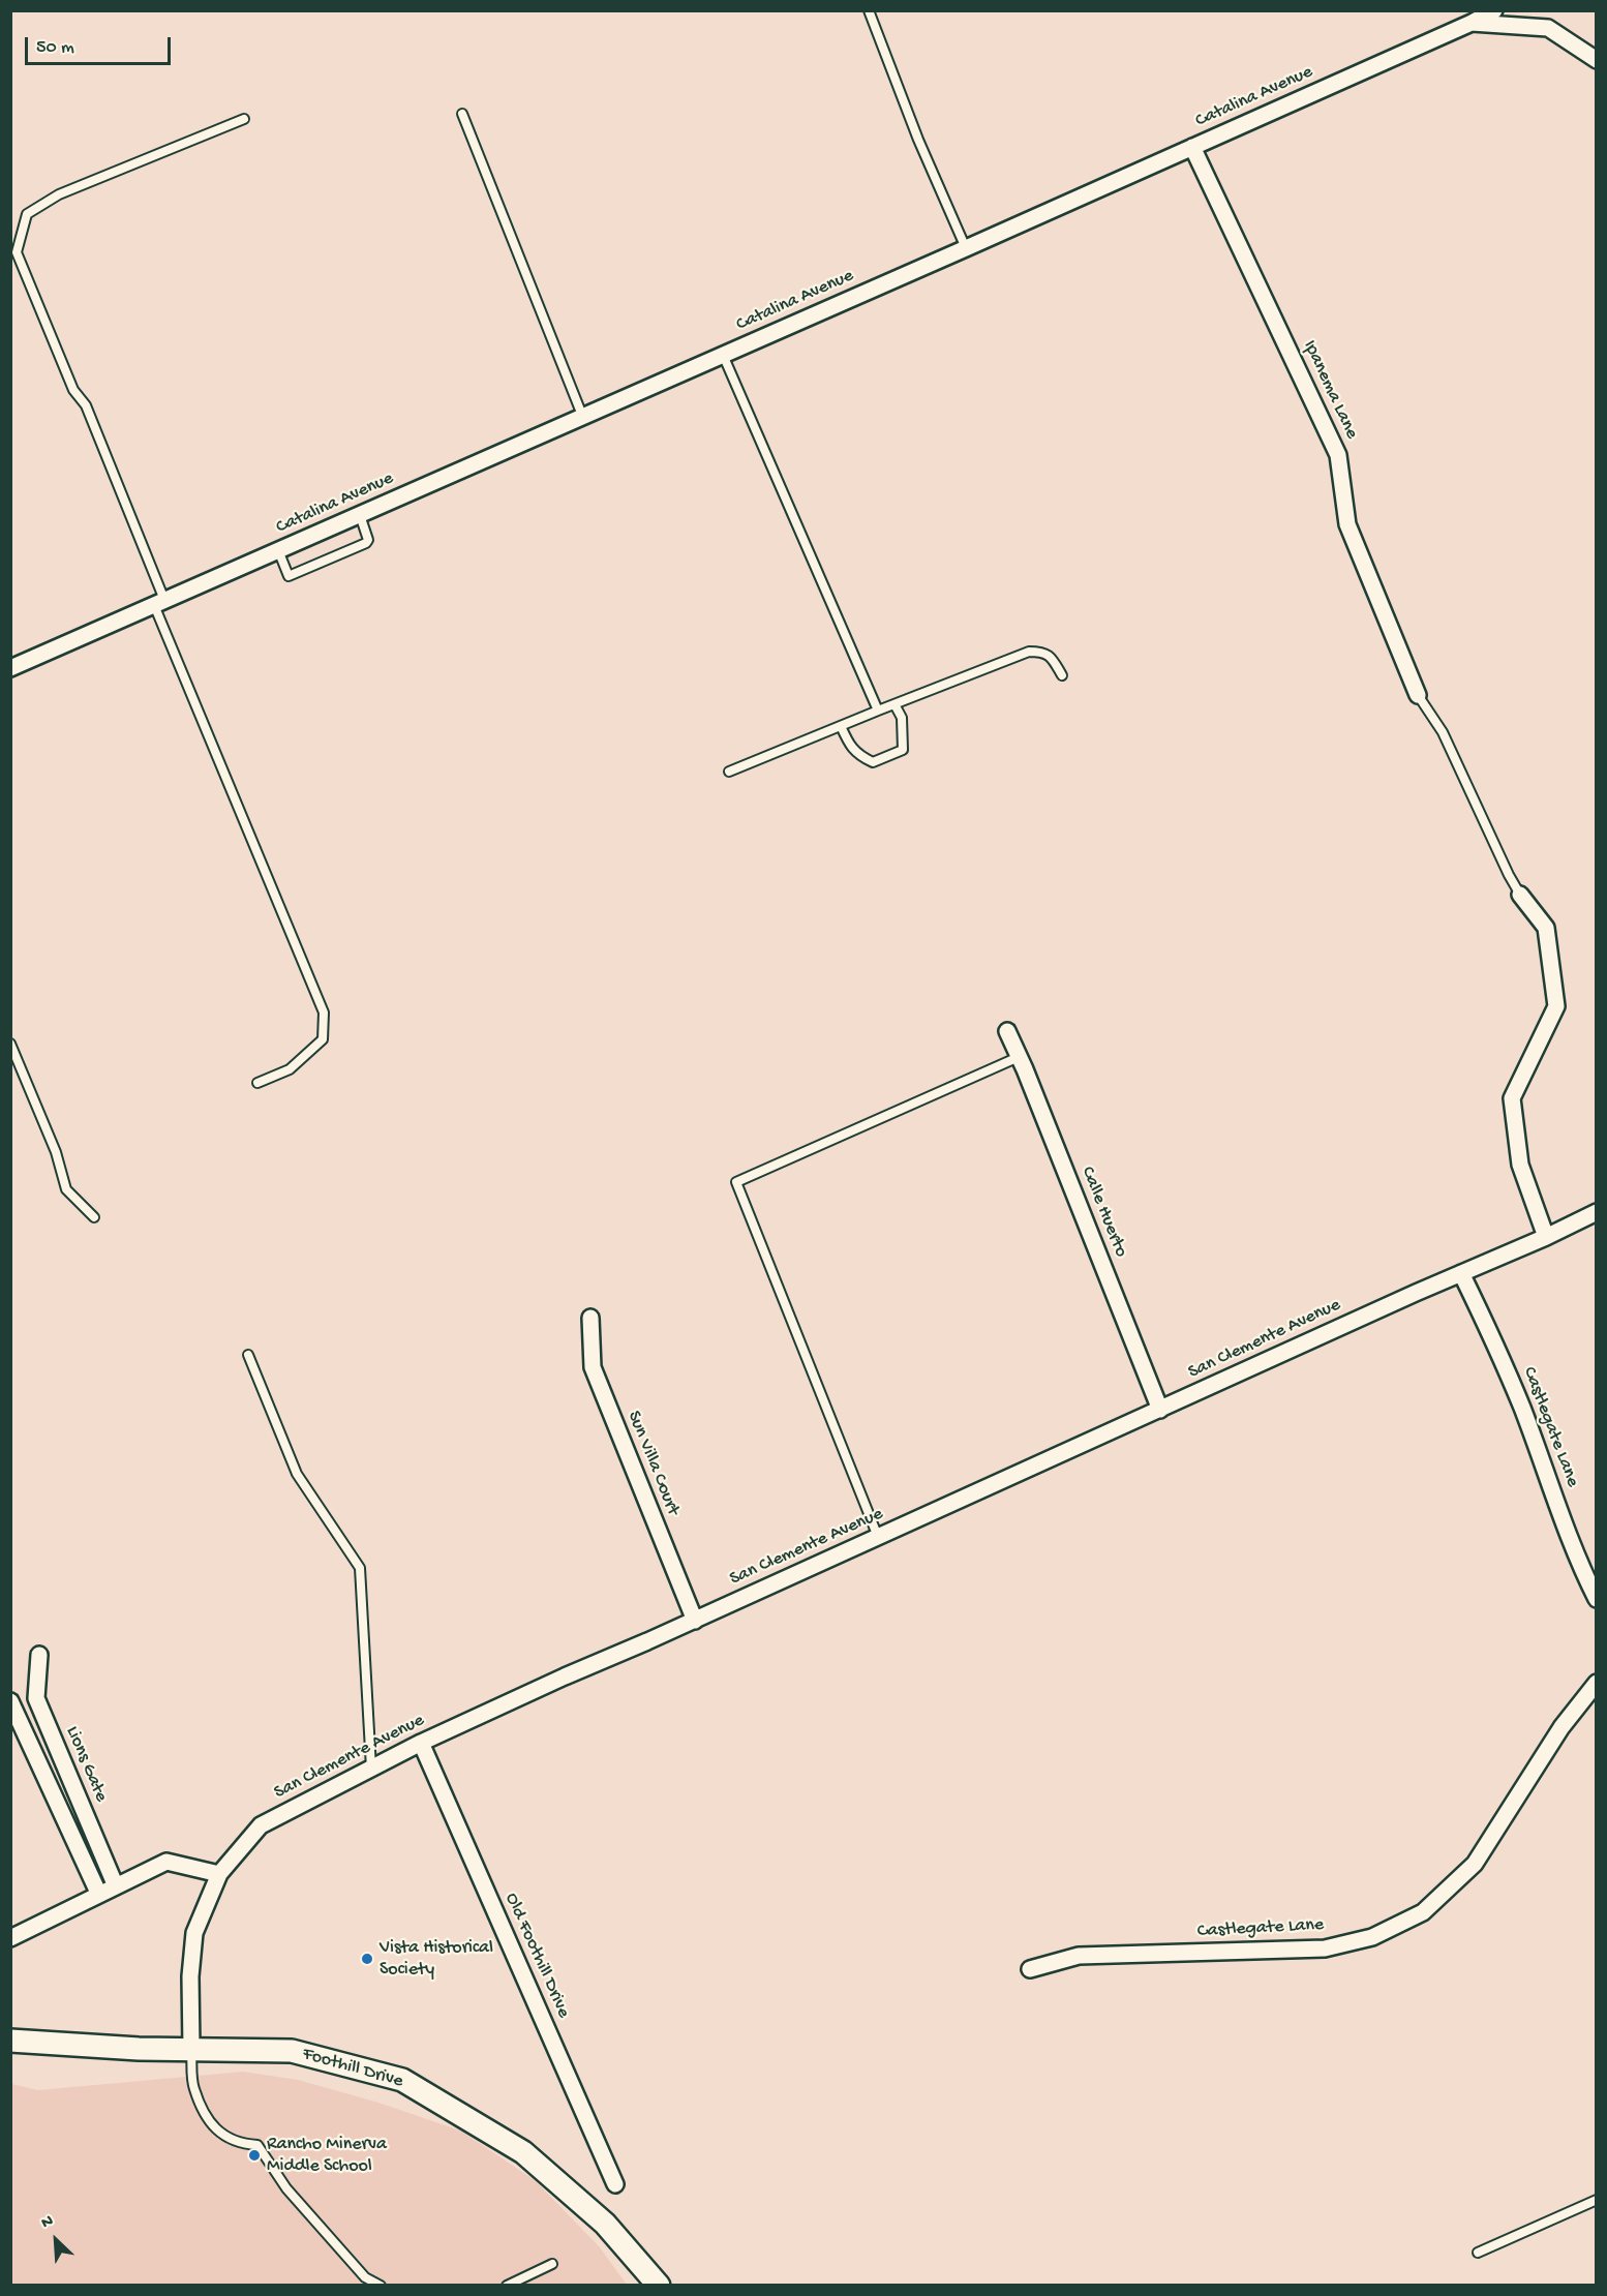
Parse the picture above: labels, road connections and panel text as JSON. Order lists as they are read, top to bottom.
{
  "streets": {
    "main road": ["Foothill Drive"],
    "street": [
      "Catalina Avenue",
      "Ipanema Lane",
      "Calle Huerto",
      "San Clemente Avenue",
      "Castlegate Lane",
      "Sun Villa Court",
      "Lions Gate",
      "Old Foothill Drive"
    ]
  },
  "crossings": [
    ["Catalina Avenue", "Ipanema Lane"],
    ["Calle Huerto", "San Clemente Avenue"],
    ["San Clemente Avenue", "Castlegate Lane"],
    ["San Clemente Avenue", "Sun Villa Court"],
    ["San Clemente Avenue", "Old Foothill Drive"],
    ["San Clemente Avenue", "Foothill Drive"]
  ],
  "places": ["Vista Historical Society", "Rancho Minerva Middle School"],
  "scale_bar": "50 m",
  "north": "top left"
}
